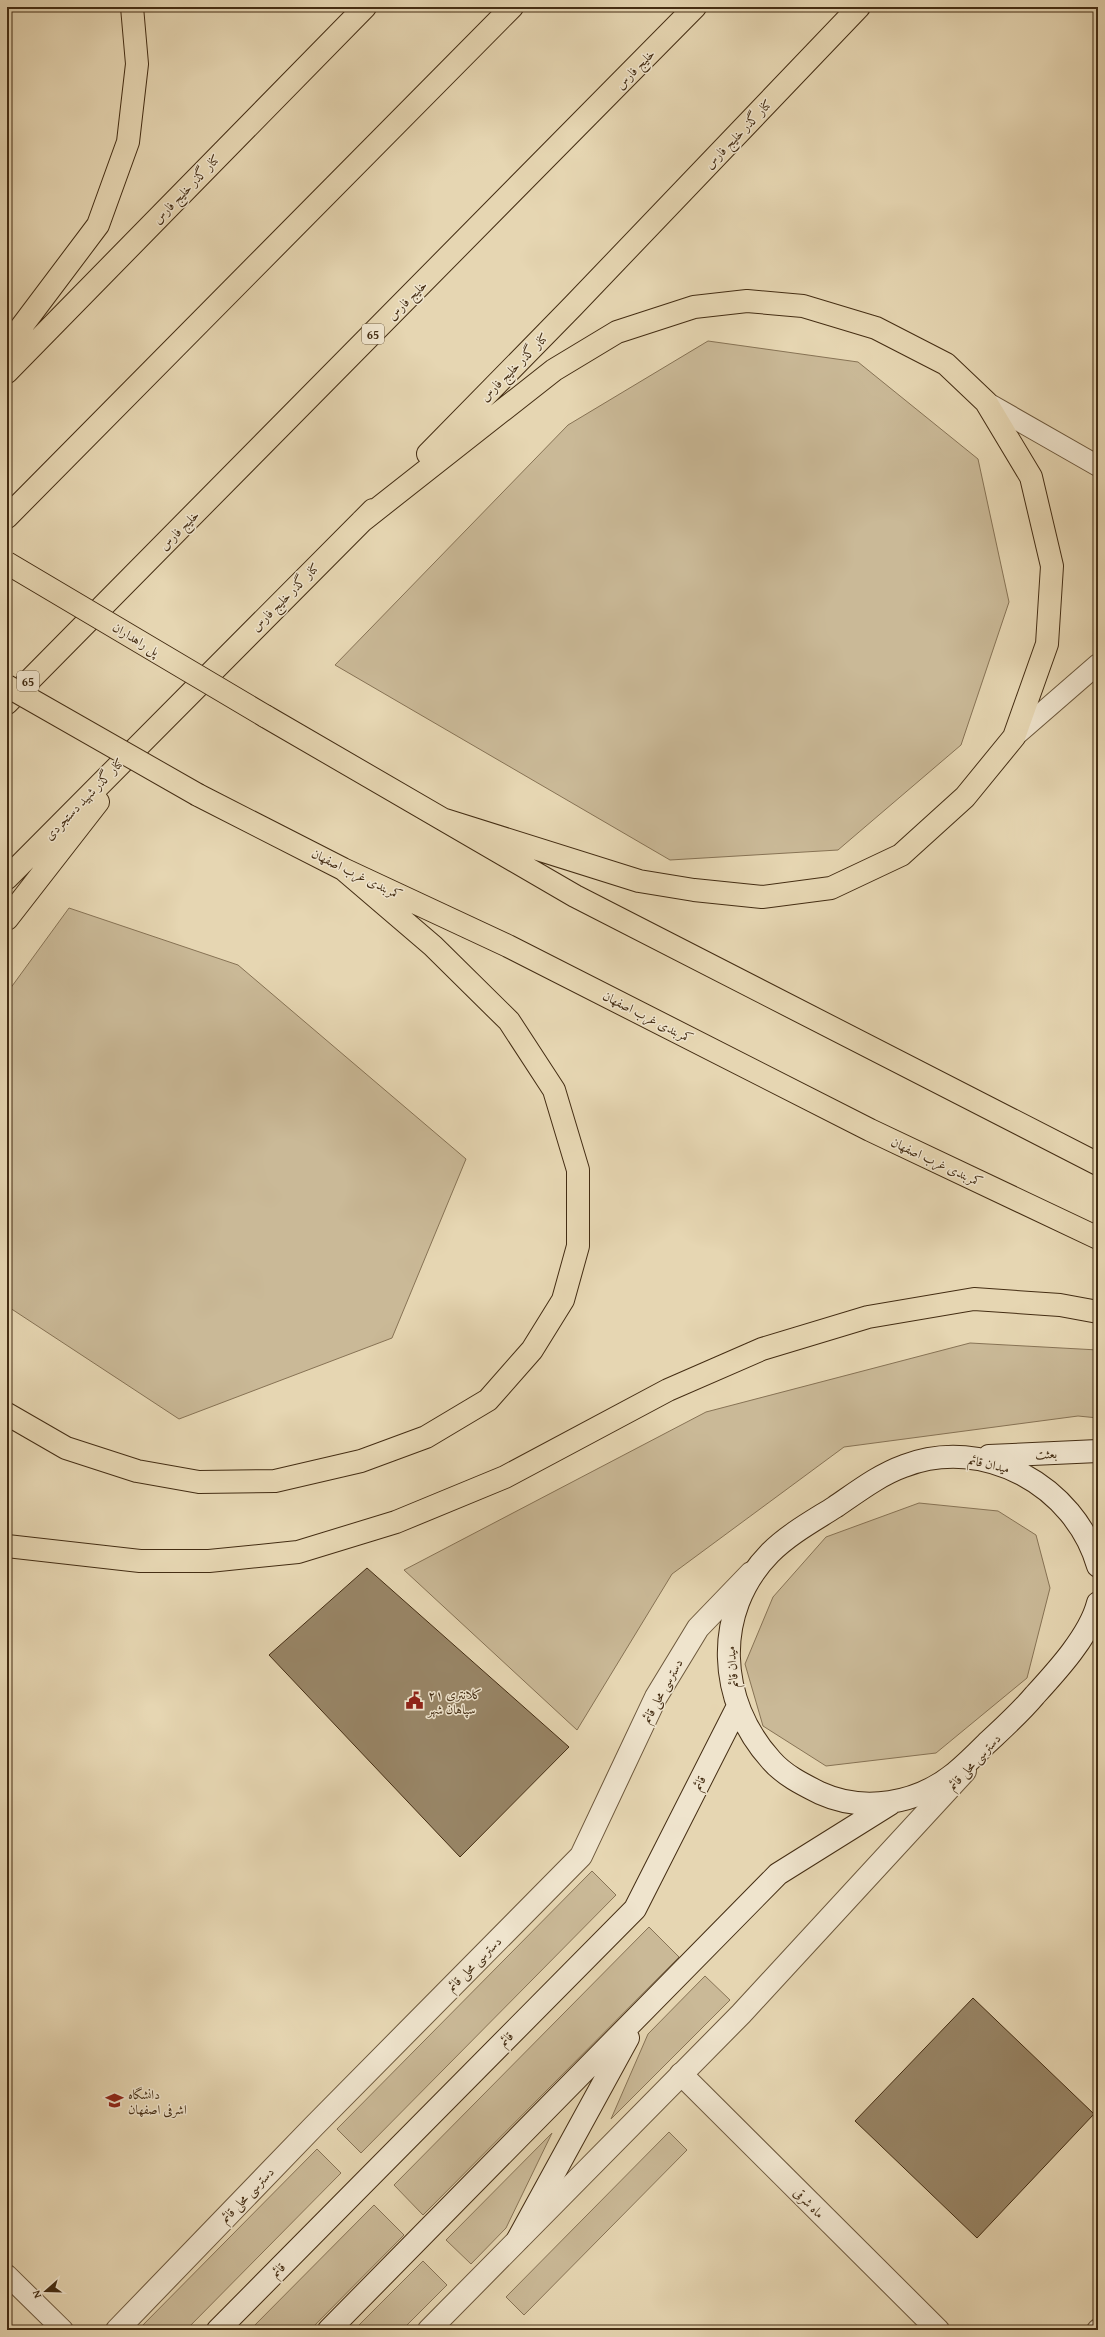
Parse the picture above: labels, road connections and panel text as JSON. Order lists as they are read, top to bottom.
{
  "streets": {
    "highway": [
      "خلیج فارس",
      "کنار گذر خلیج فارس",
      "65",
      "پل راهداران",
      "کنار گذر شهید دستجردی",
      "کمربندی غرب اصفهان"
    ],
    "main road": [
      "بعثت",
      "میدان قائم",
      "دسترسی محلی قائم",
      "قائم",
      "ماه شرقی"
    ]
  },
  "crossings": [
    ["کنار گذر خلیج فارس", "کنار گذر شهید دستجردی"],
    ["بعثت", "میدان قائم"],
    ["میدان قائم", "دسترسی محلی قائم"],
    ["میدان قائم", "قائم"],
    ["دسترسی محلی قائم", "ماه شرقی"]
  ],
  "places": {
    "public building": ["کلانتری ۲۱ سپاهان شهر"],
    "school or university": ["دانشگاه اشرفی اصفهان"]
  },
  "north": "left"
}
